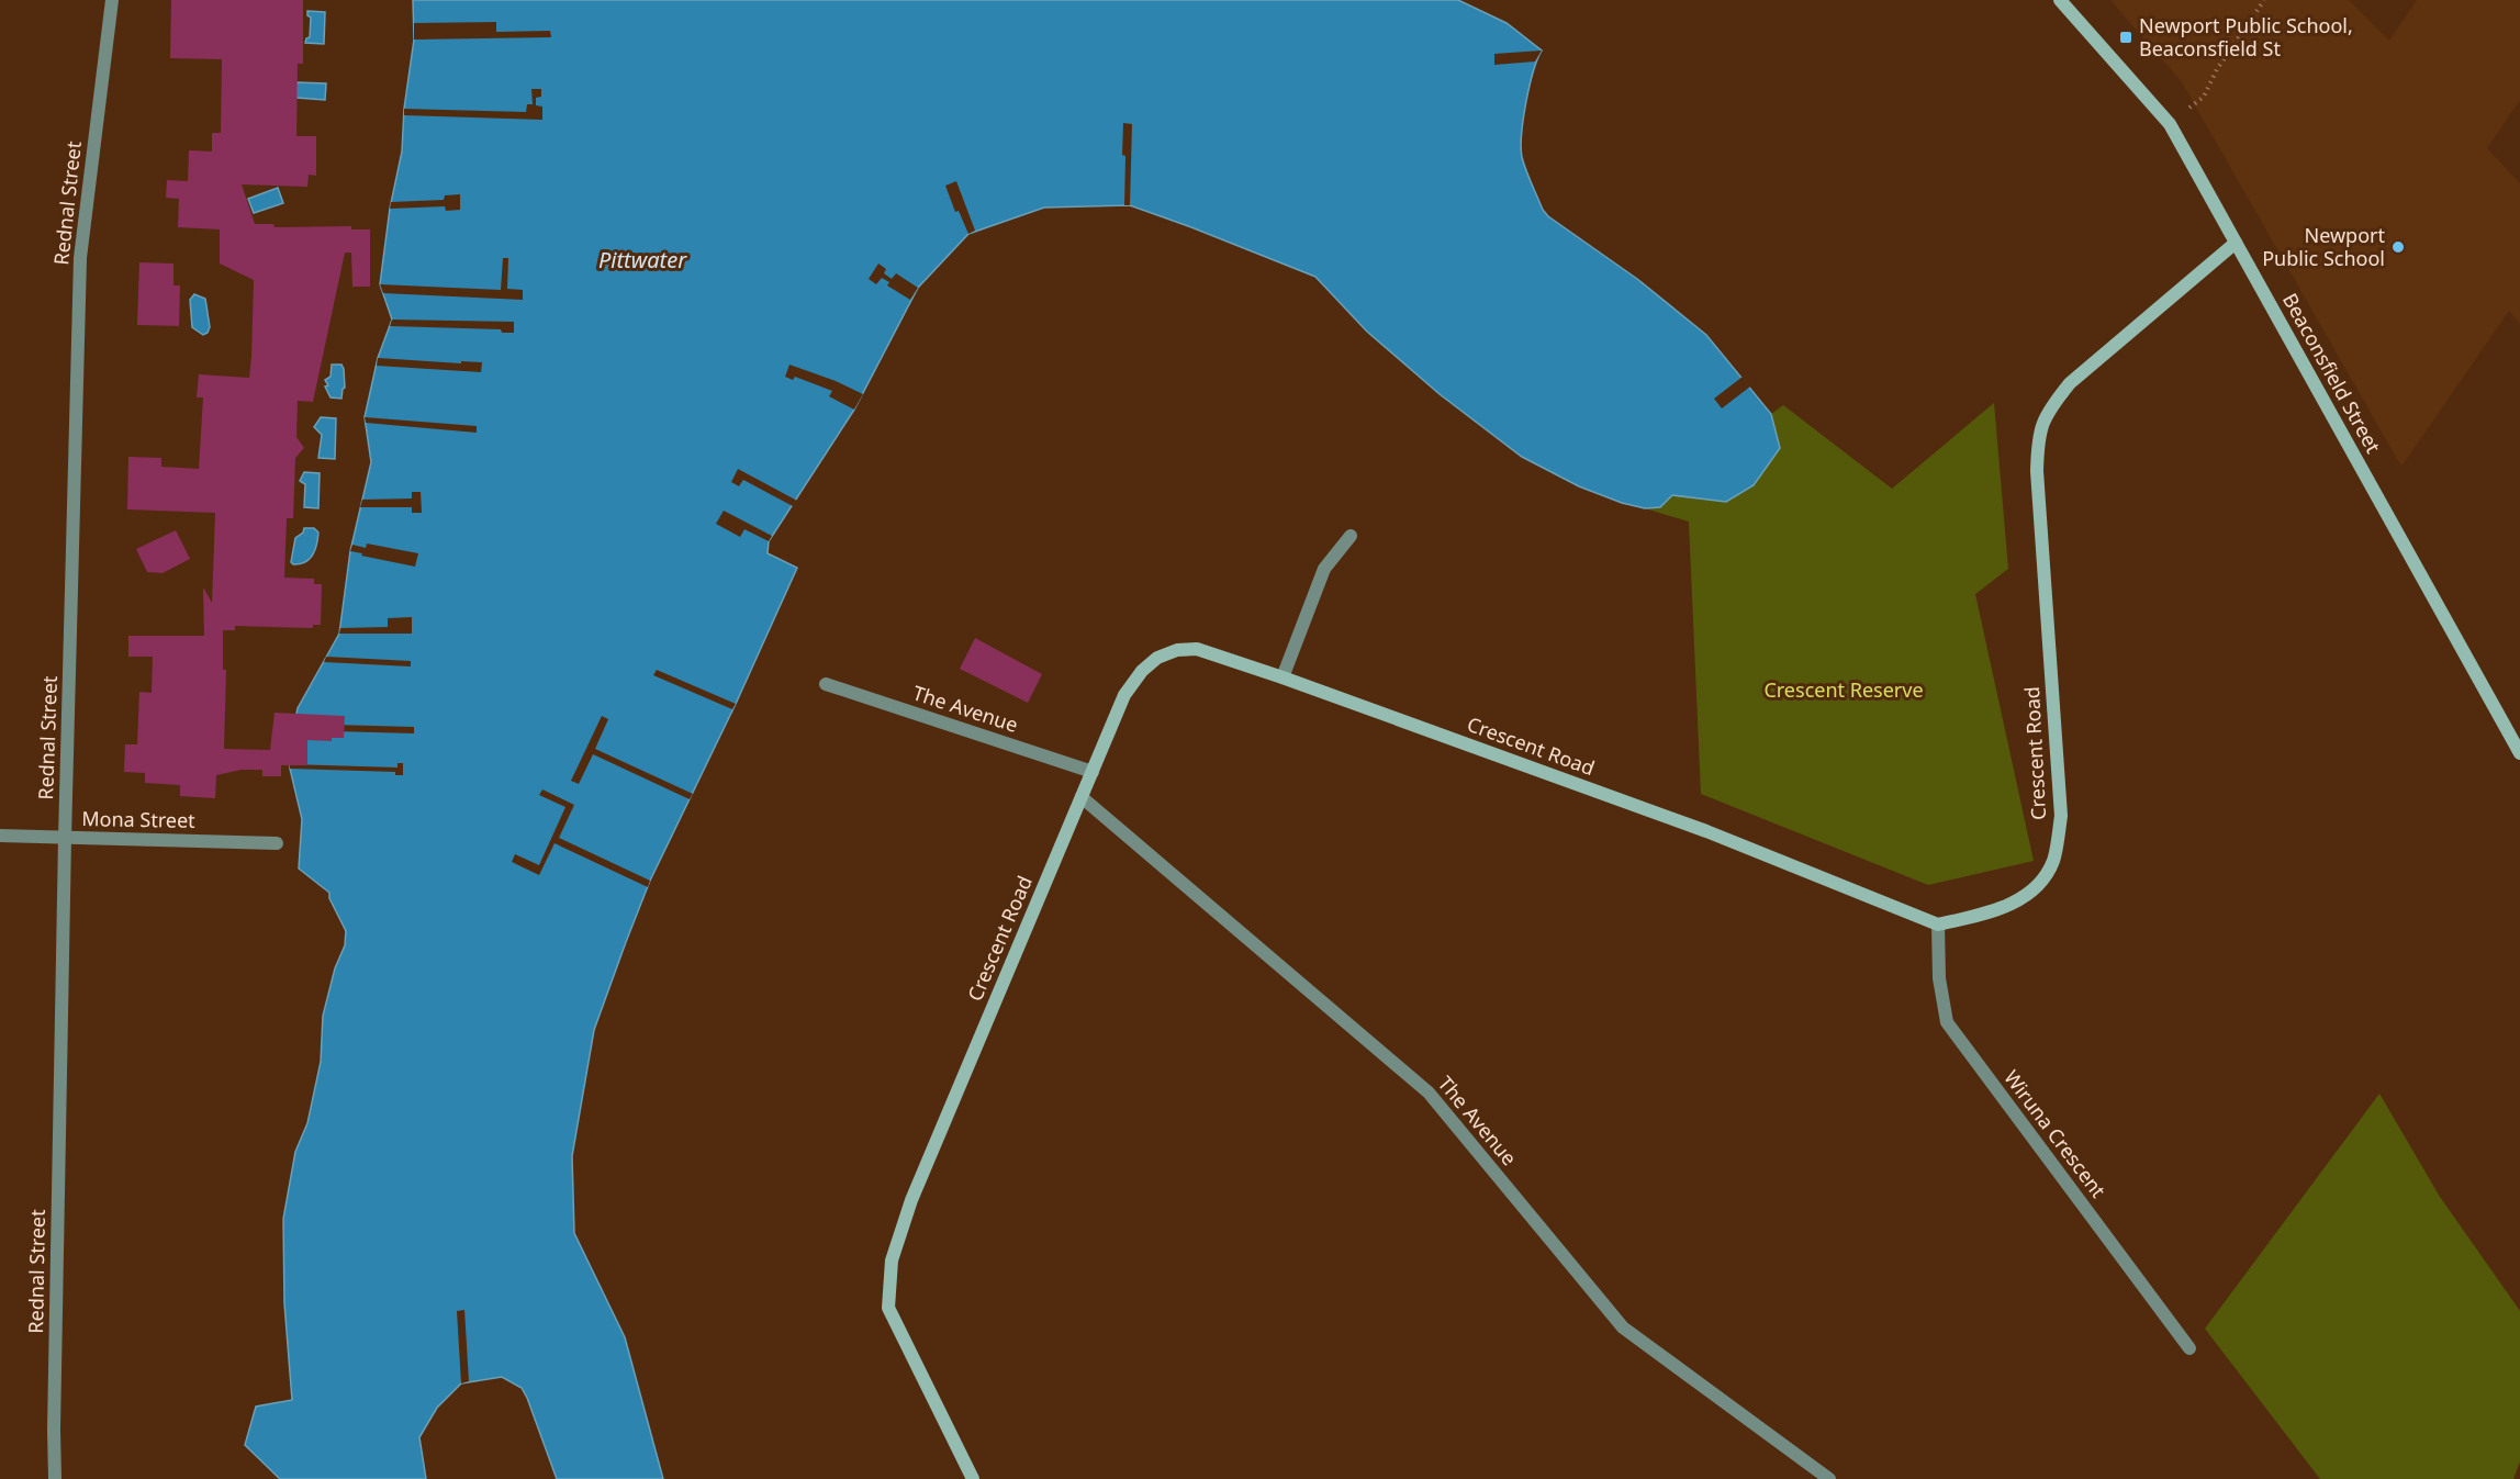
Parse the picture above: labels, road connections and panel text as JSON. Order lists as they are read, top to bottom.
{
  "streets": {
    "street": [
      "Rednal Street",
      "Beaconsfield Street",
      "The Avenue",
      "Crescent Road",
      "Mona Street",
      "Wiruna Crescent"
    ]
  },
  "crossings": [
    ["Rednal Street", "Mona Street"],
    ["Beaconsfield Street", "Crescent Road"],
    ["The Avenue", "Crescent Road"],
    ["Crescent Road", "Wiruna Crescent"]
  ],
  "water": ["Pittwater"],
  "parks": ["Crescent Reserve"],
  "places": {
    "transit": ["Newport Public School, Beaconsfield St"],
    "other": ["Newport Public School"]
  }
}
